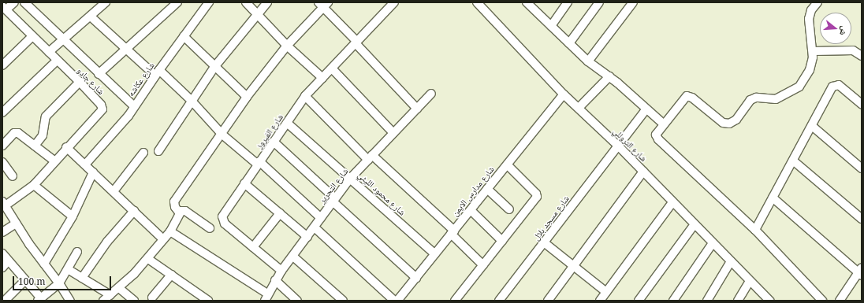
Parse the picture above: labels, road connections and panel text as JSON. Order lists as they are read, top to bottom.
{
  "streets": {
    "street": [
      "شارع عكاشه",
      "شارع جادو",
      "شارع الفيروز",
      "شارع التروللي",
      "شارع التحرير",
      "شارع مدارس الايمن",
      "شارع محمود الليثي",
      "شارع مسجد بلال"
    ]
  },
  "crossings": [
    ["شارع الفيروز", "شارع التحرير"],
    ["شارع الفيروز", "شارع محمود الليثي"],
    ["شارع التروللي", "شارع مدارس الايمن"],
    ["شارع التروللي", "شارع مسجد بلال"],
    ["شارع التحرير", "شارع محمود الليثي"],
    ["شارع مدارس الايمن", "شارع محمود الليثي"]
  ],
  "scale_bar": "100 m",
  "north": "right"
}
